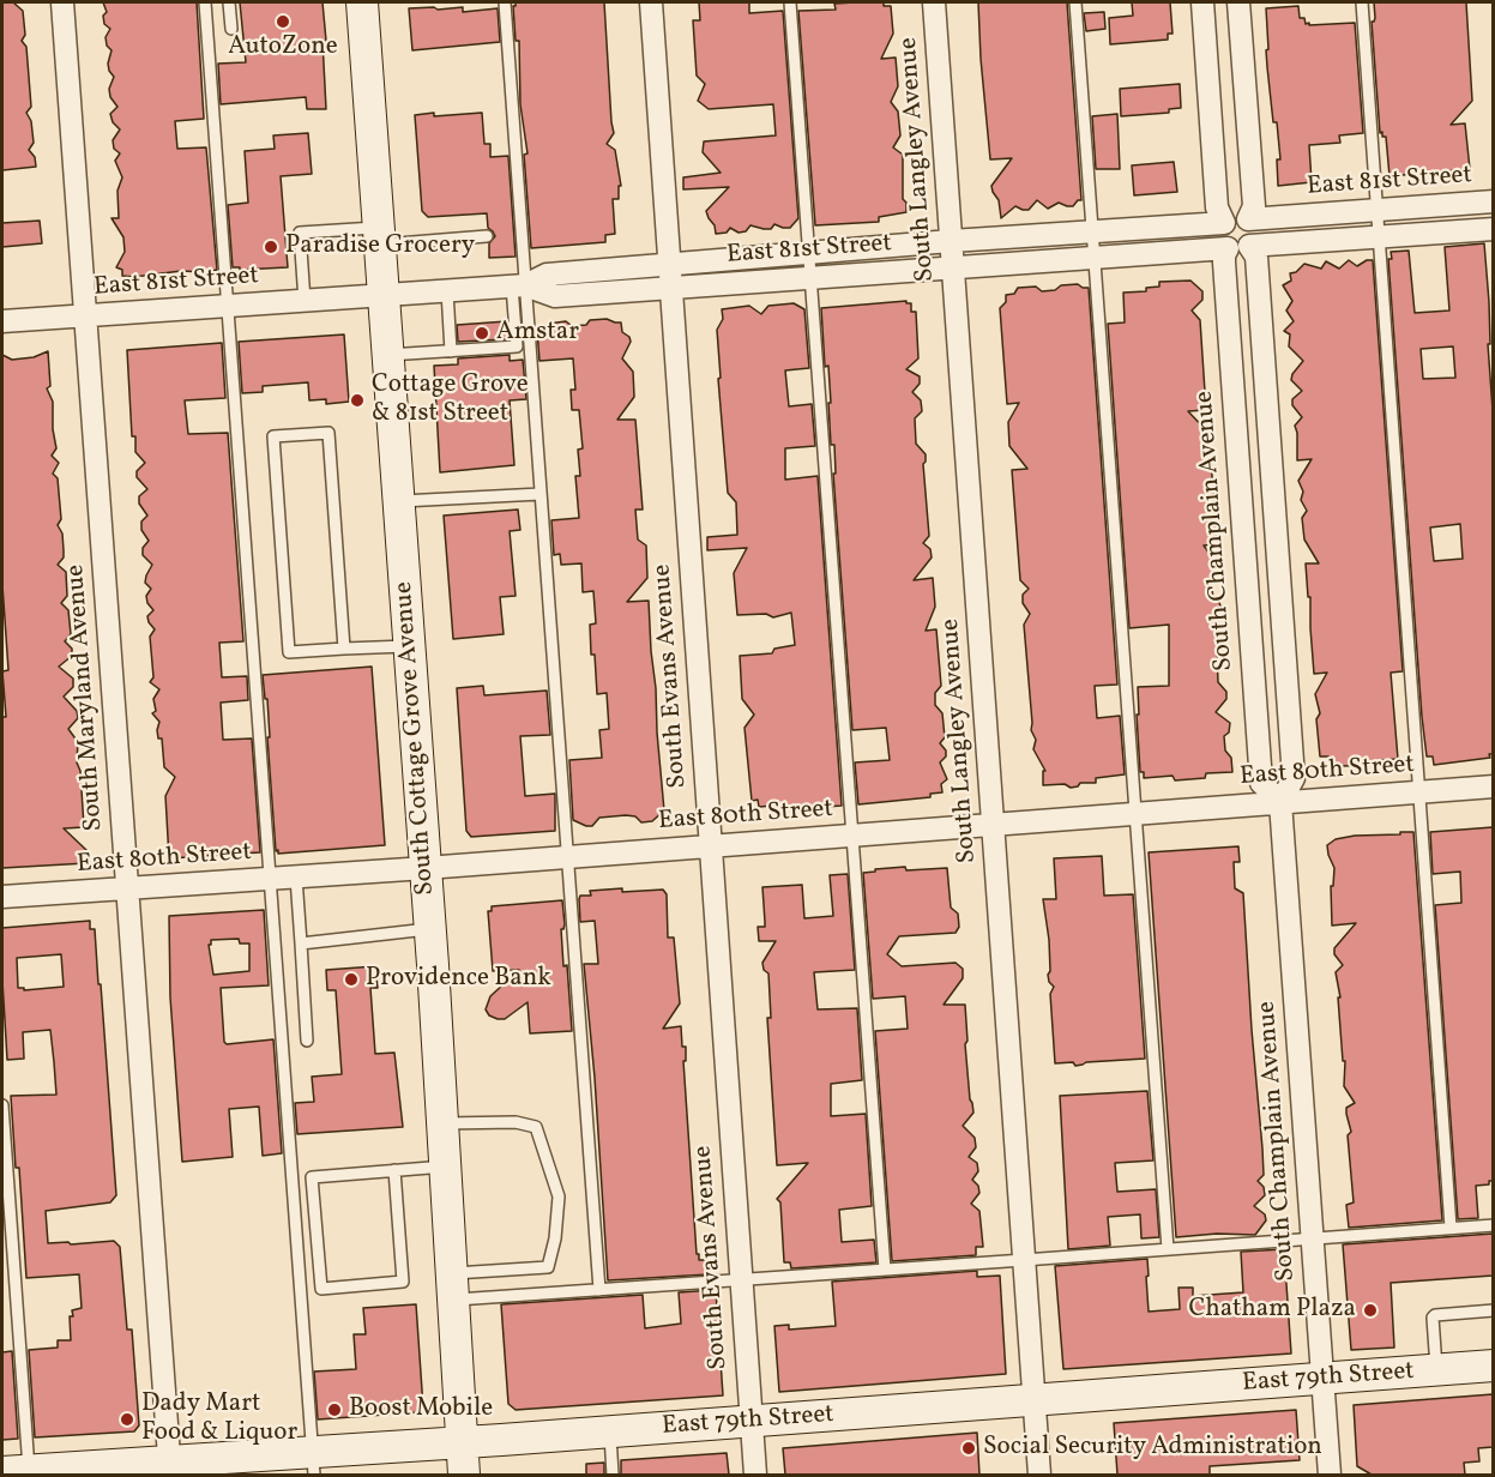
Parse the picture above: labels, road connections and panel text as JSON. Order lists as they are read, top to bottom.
{
  "streets": {
    "main road": ["South Cottage Grove Avenue", "East 79th Street"],
    "street": [
      "South Langley Avenue",
      "East 81st Street",
      "South Champlain Avenue",
      "South Evans Avenue",
      "South Maryland Avenue",
      "East 80th Street"
    ]
  },
  "crossings": [
    ["South Langley Avenue", "East 81st Street"],
    ["South Langley Avenue", "East 80th Street"],
    ["South Langley Avenue", "East 79th Street"],
    ["East 81st Street", "South Champlain Avenue"],
    ["East 81st Street", "South Evans Avenue"],
    ["East 81st Street", "South Maryland Avenue"],
    ["East 81st Street", "South Cottage Grove Avenue"],
    ["South Champlain Avenue", "East 80th Street"],
    ["South Champlain Avenue", "East 79th Street"],
    ["South Evans Avenue", "East 80th Street"],
    ["South Evans Avenue", "East 79th Street"],
    ["South Maryland Avenue", "East 80th Street"],
    ["South Maryland Avenue", "East 79th Street"],
    ["South Cottage Grove Avenue", "East 80th Street"],
    ["South Cottage Grove Avenue", "East 79th Street"]
  ],
  "places": [
    "AutoZone",
    "Paradise Grocery",
    "Amstar",
    "Cottage Grove & 81st Street",
    "Providence Bank",
    "Chatham Plaza",
    "Boost Mobile",
    "Dady Mart Food & Liquor",
    "Social Security Administration"
  ]
}
